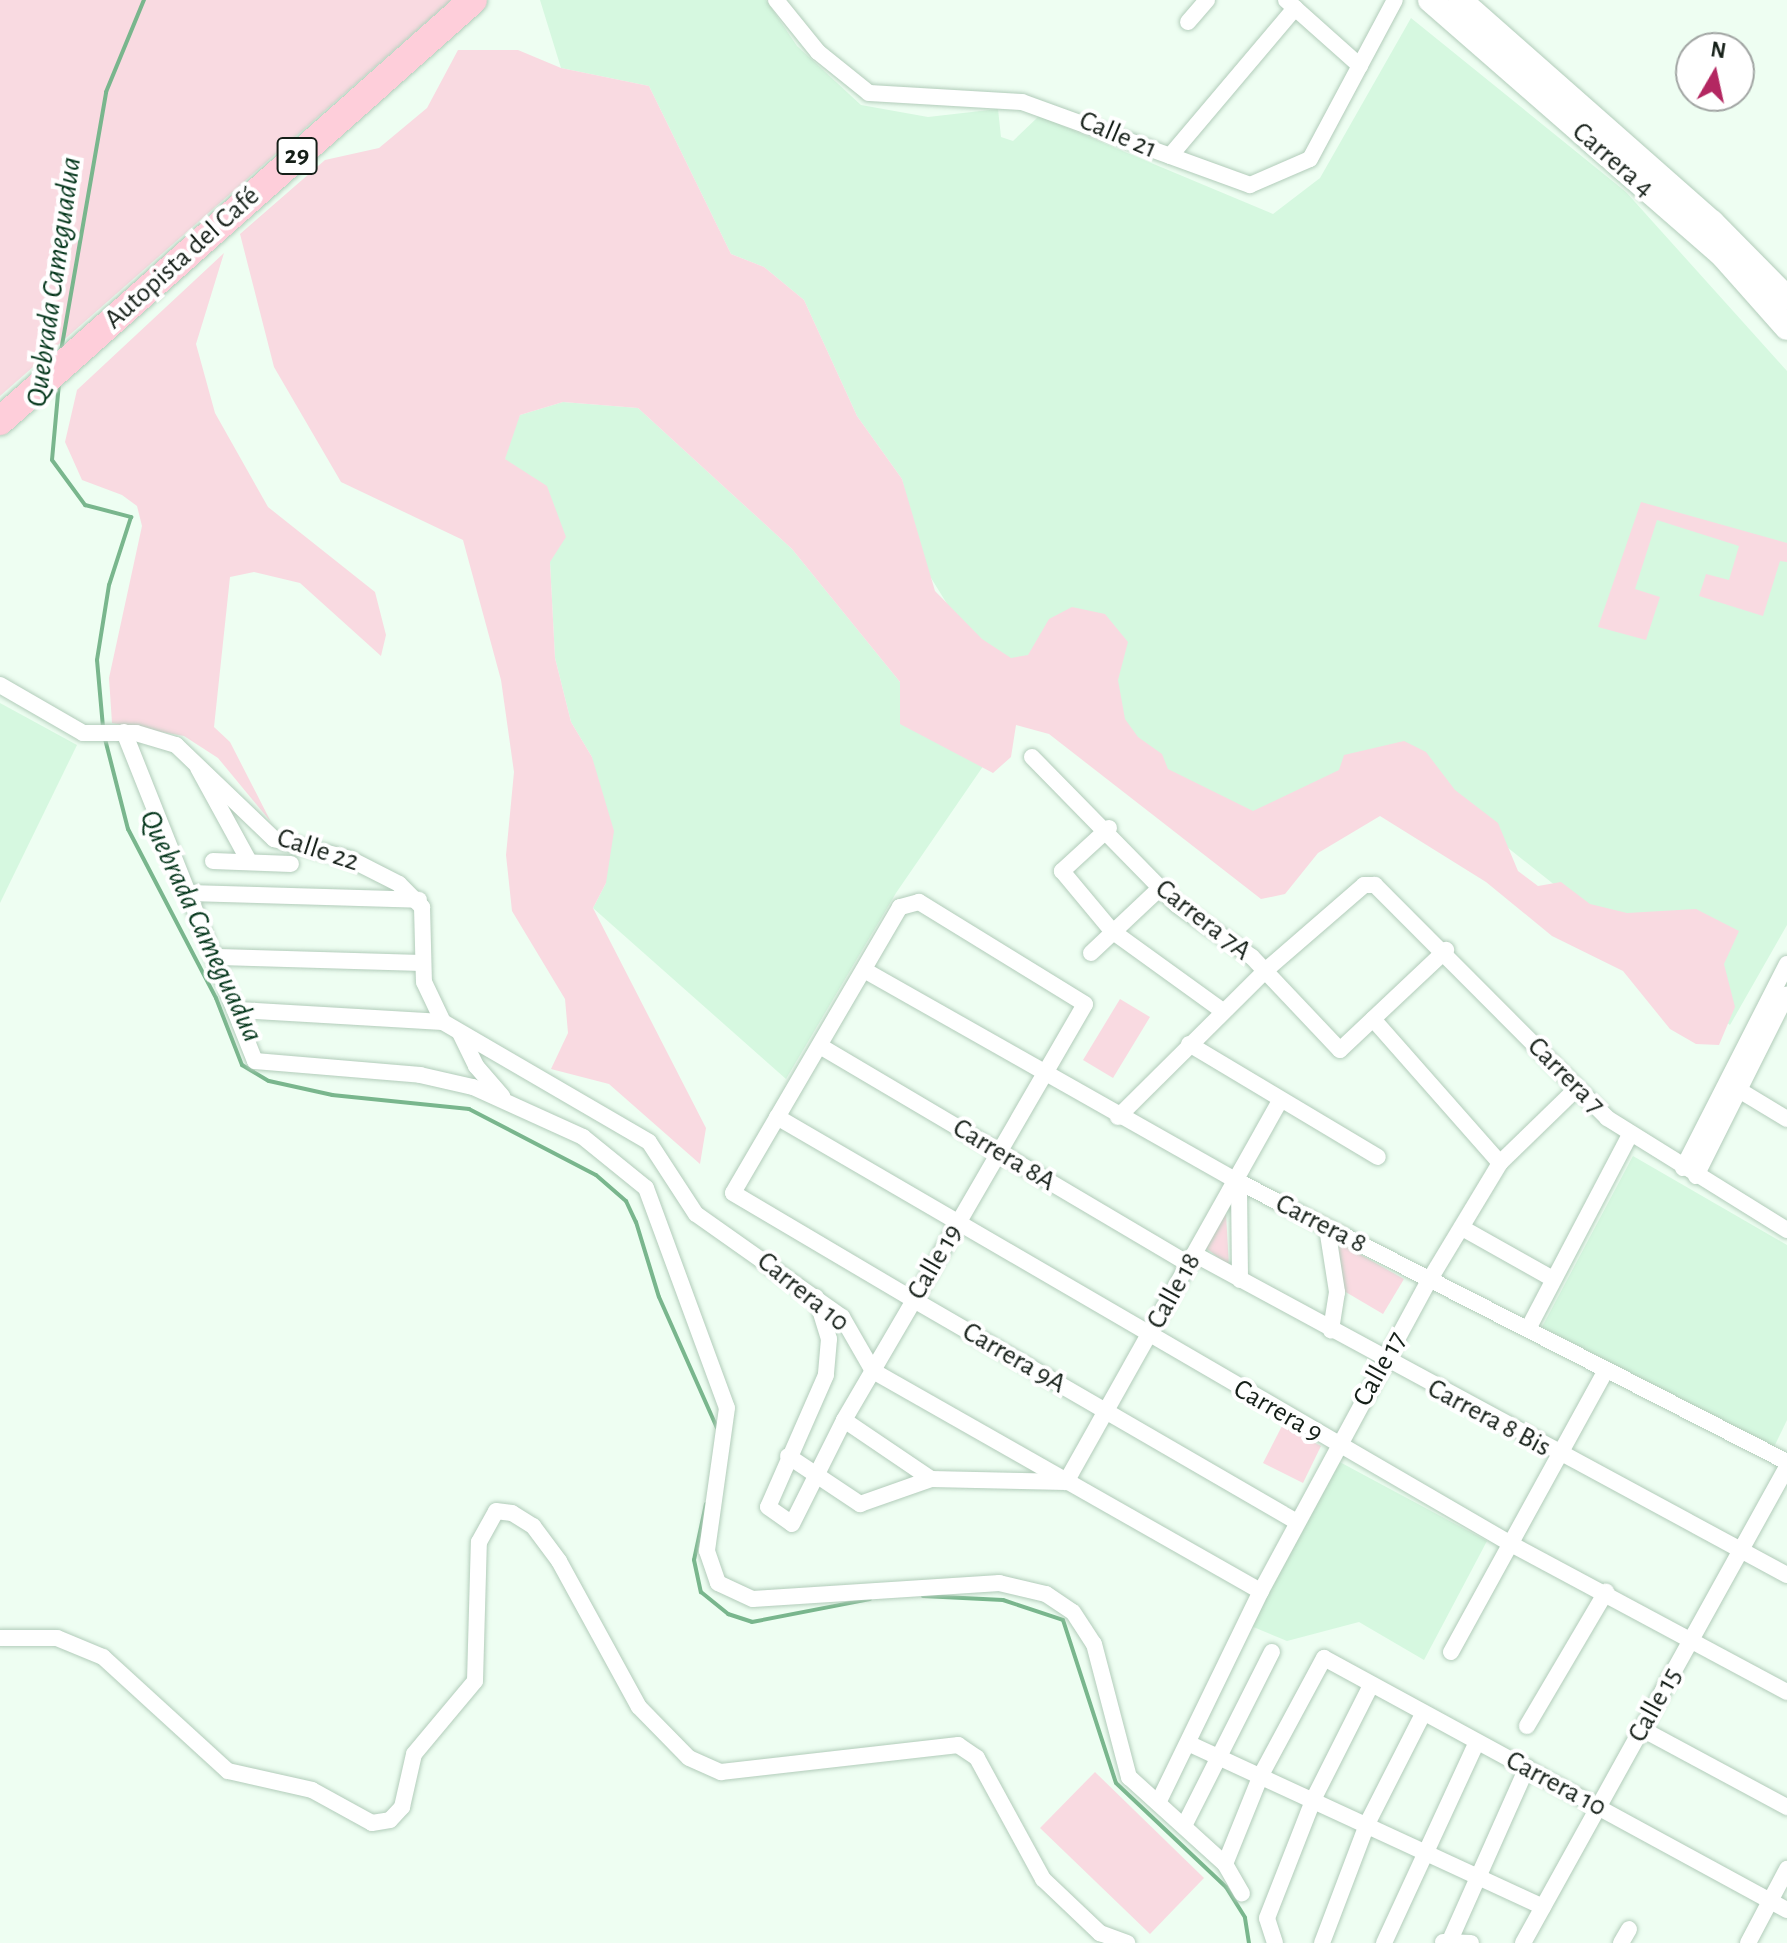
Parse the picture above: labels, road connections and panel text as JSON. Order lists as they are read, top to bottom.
{
  "streets": {
    "highway": ["29", "Autopista del Café"],
    "main road": ["Carrera 4"],
    "street": [
      "Calle 21",
      "Calle 22",
      "Carrera 7A",
      "Carrera 7",
      "Carrera 8A",
      "Carrera 8",
      "Calle 19",
      "Calle 18",
      "Carrera 10",
      "Carrera 9A",
      "Calle 17",
      "Carrera 9",
      "Carrera 8 Bis",
      "Calle 15"
    ]
  },
  "crossings": [
    ["Carrera 7A", "Carrera 7"],
    ["Carrera 7", "Calle 17"],
    ["Carrera 8A", "Calle 19"],
    ["Carrera 8A", "Calle 18"],
    ["Carrera 8A", "Carrera 8 Bis"],
    ["Carrera 8", "Calle 19"],
    ["Carrera 8", "Calle 18"],
    ["Carrera 8", "Calle 17"],
    ["Carrera 8", "Calle 15"],
    ["Calle 19", "Carrera 10"],
    ["Calle 19", "Carrera 9A"],
    ["Calle 19", "Carrera 9"],
    ["Calle 18", "Carrera 9A"],
    ["Calle 18", "Carrera 9"],
    ["Calle 18", "Carrera 8 Bis"],
    ["Carrera 10", "Calle 15"],
    ["Carrera 9A", "Calle 17"],
    ["Carrera 9A", "Carrera 9"],
    ["Calle 17", "Carrera 9"],
    ["Calle 17", "Carrera 8 Bis"],
    ["Carrera 9", "Calle 15"],
    ["Carrera 8 Bis", "Calle 15"]
  ],
  "water": ["Quebrada Cameguadua"],
  "north": "top"
}
